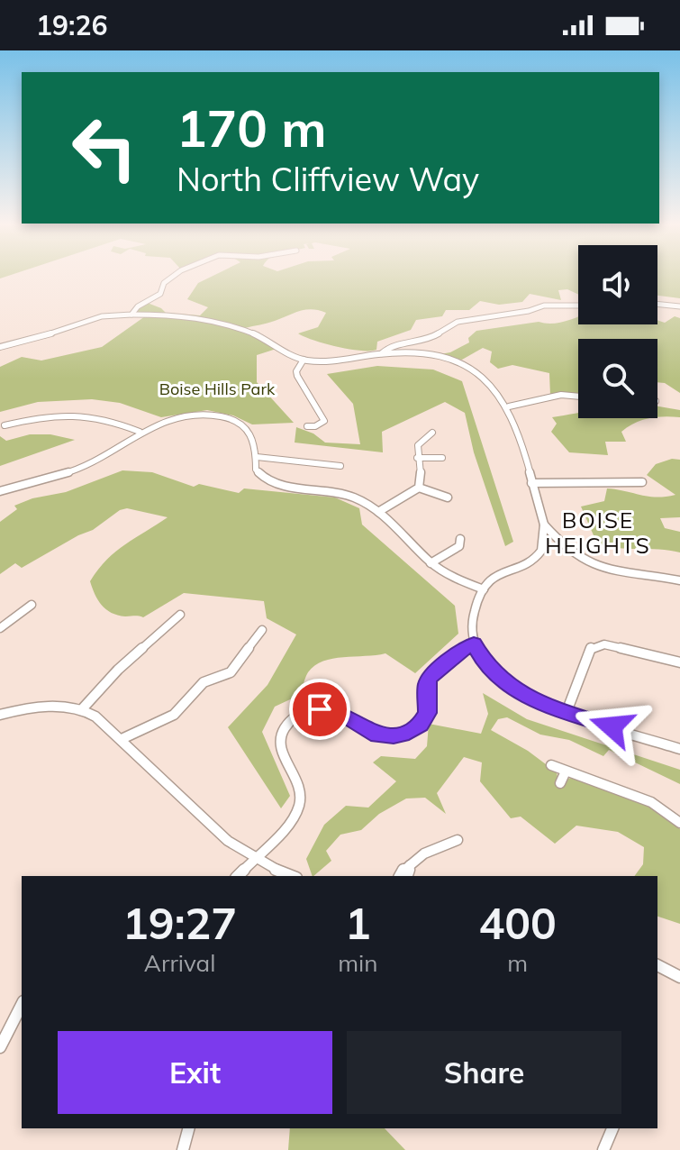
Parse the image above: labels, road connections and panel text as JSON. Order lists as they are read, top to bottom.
{
  "districts": ["BOISE HEIGHTS"],
  "parks": ["Boise Hills Park"],
  "page": {
    "status": "19:26",
    "turn": ["170 m", "North Cliffview Way"],
    "eta": [
      "19:27",
      "Arrival",
      "1",
      "min",
      "400",
      "m"
    ],
    "buttons": ["Exit", "Share"]
  }
}
